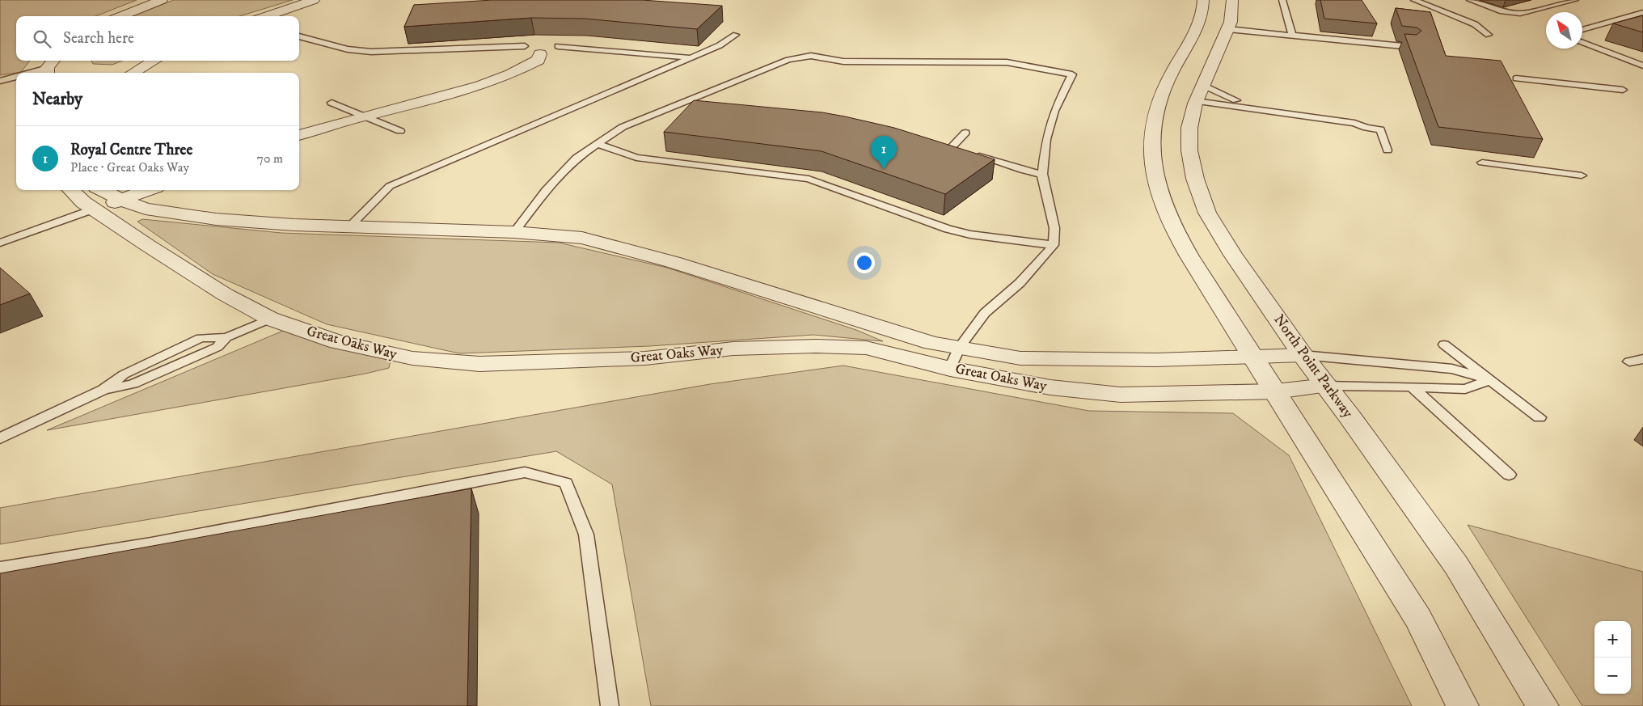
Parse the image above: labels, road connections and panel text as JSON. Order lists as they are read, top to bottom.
{
  "streets": {
    "street": ["Great Oaks Way", "North Point Parkway"]
  },
  "crossings": [
    ["Great Oaks Way", "North Point Parkway"]
  ],
  "north": "top left",
  "page": {
    "search": "Search here",
    "heading": "Nearby",
    "list": [
      {
        "mark": "1",
        "name": "Royal Centre Three",
        "note": "Place · Great Oaks Way",
        "value": "70 m"
      }
    ],
    "pins": "1",
    "map_buttons": ["+", "−"]
  }
}
